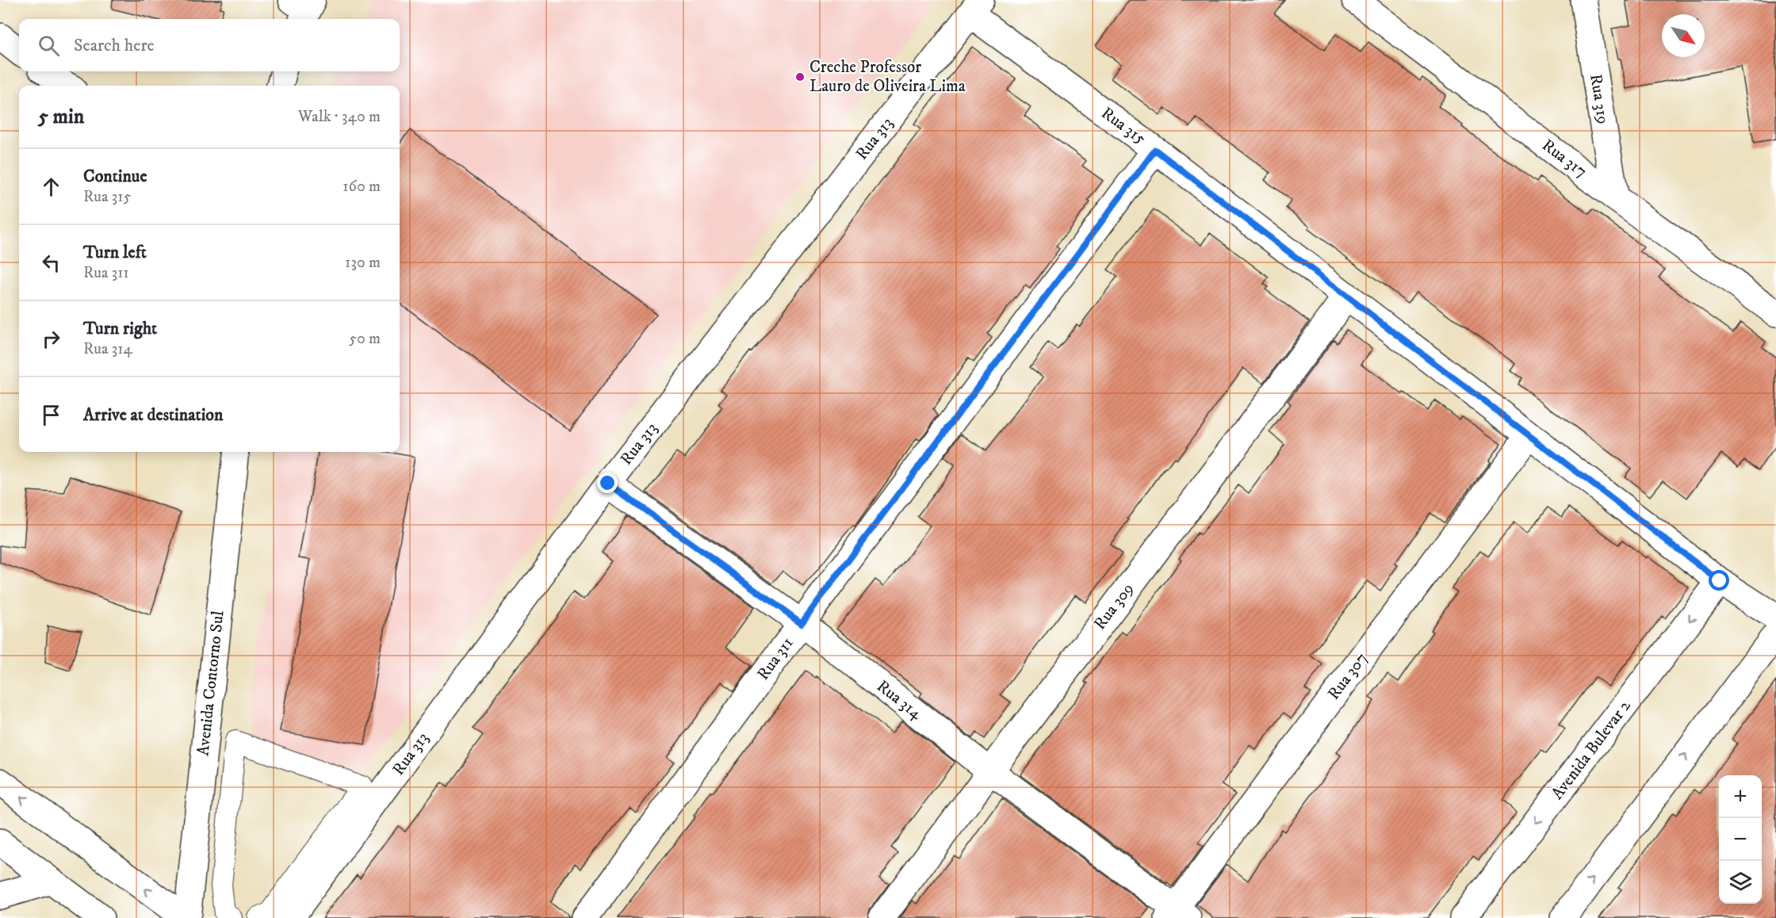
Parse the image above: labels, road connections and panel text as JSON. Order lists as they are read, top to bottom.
{
  "streets": {
    "street": [
      "Rua 319",
      "Rua 315",
      "Rua 313",
      "Rua 317",
      "Rua 309",
      "Rua 311",
      "Rua 307",
      "Avenida Contorno Sul",
      "Rua 314",
      "Avenida Bulevar 2"
    ]
  },
  "crossings": [
    ["Rua 319", "Rua 317"],
    ["Rua 315", "Rua 313"],
    ["Rua 315", "Rua 309"],
    ["Rua 315", "Rua 311"],
    ["Rua 315", "Rua 307"],
    ["Rua 315", "Avenida Bulevar 2"],
    ["Rua 313", "Rua 314"],
    ["Rua 309", "Rua 314"],
    ["Rua 311", "Rua 314"],
    ["Rua 307", "Rua 314"]
  ],
  "places": ["Creche Professor Lauro de Oliveira Lima"],
  "north": "bottom right",
  "page": {
    "search": "Search here",
    "heading": ["5 min", "Walk · 340 m"],
    "list": [
      ["Continue", "Rua 315", "160 m"],
      ["Turn left", "Rua 311", "130 m"],
      ["Turn right", "Rua 314", "50 m"],
      "Arrive at destination"
    ],
    "map_buttons": ["+", "−"]
  }
}
